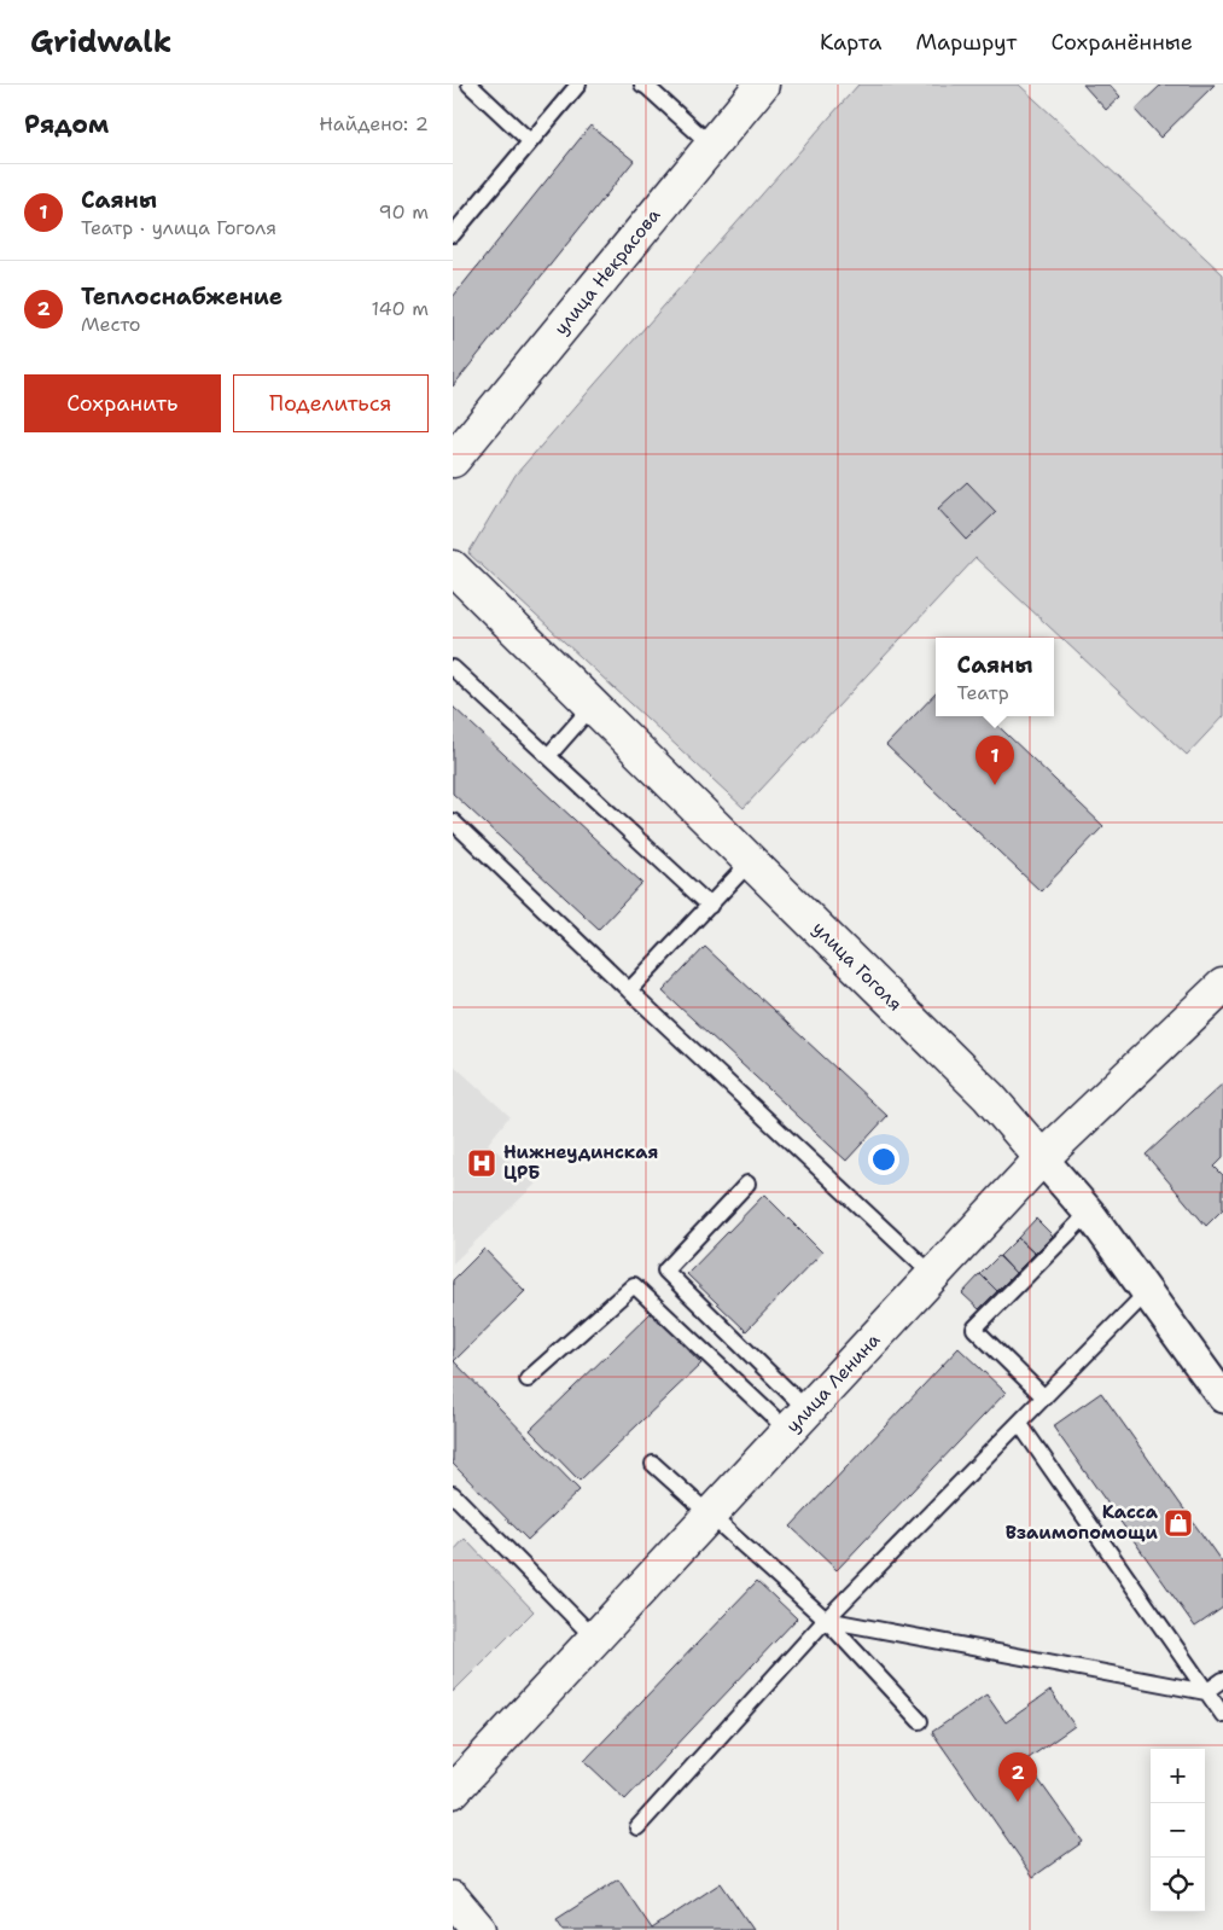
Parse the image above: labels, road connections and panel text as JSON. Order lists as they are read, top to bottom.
{
  "streets": {
    "street": ["улица Некрасова", "улица Гоголя", "улица Ленина"]
  },
  "crossings": [
    ["улица Гоголя", "улица Ленина"]
  ],
  "places": {
    "hospital": ["Нижнеудинская ЦРБ"],
    "shop": ["Касса Взаимопомощи"]
  },
  "page": {
    "header": "Gridwalk",
    "nav": ["Карта", "Маршрут", "Сохранённые"],
    "heading": ["Рядом", "Найдено: 2"],
    "list": [
      {
        "mark": "1",
        "name": "Саяны",
        "note": "Театр · улица Гоголя",
        "value": "90 m"
      },
      {
        "mark": "2",
        "name": "Теплоснабжение",
        "note": "Место",
        "value": "140 m"
      }
    ],
    "buttons": ["Сохранить", "Поделиться"],
    "popup": ["Саяны", "Театр"],
    "pins": ["1", "2"],
    "map_buttons": ["+", "−"]
  }
}
